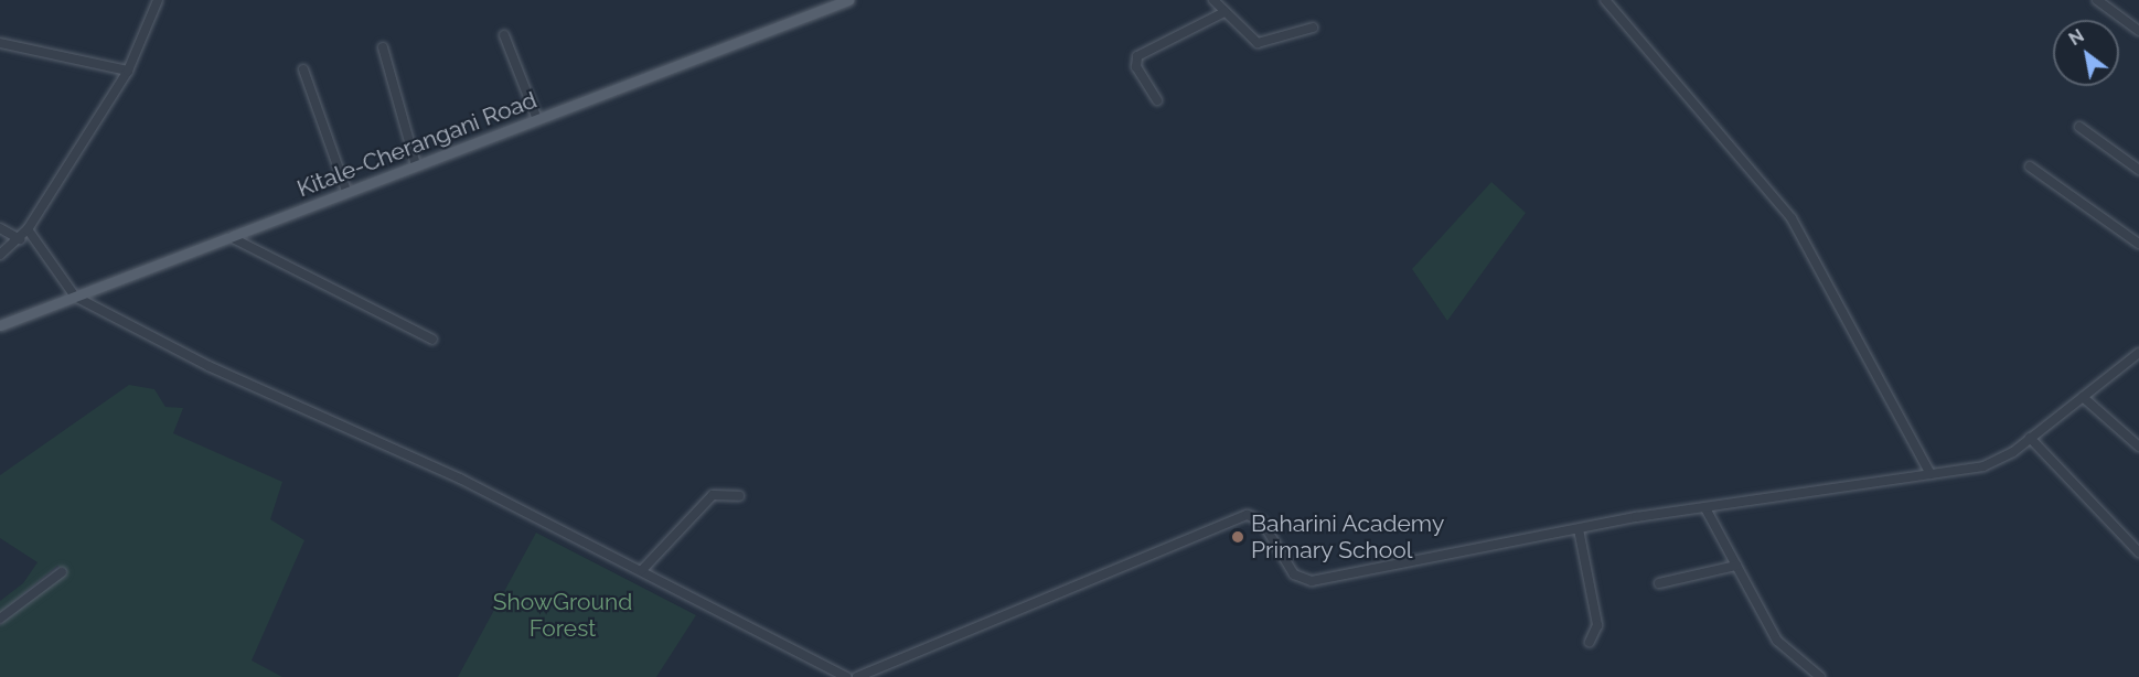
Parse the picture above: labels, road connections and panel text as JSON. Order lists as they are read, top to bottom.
{
  "streets": {
    "main road": ["Kitale-Cherangani Road"]
  },
  "parks": ["ShowGround Forest"],
  "places": ["Baharini Academy Primary School"],
  "north": "top left"
}
